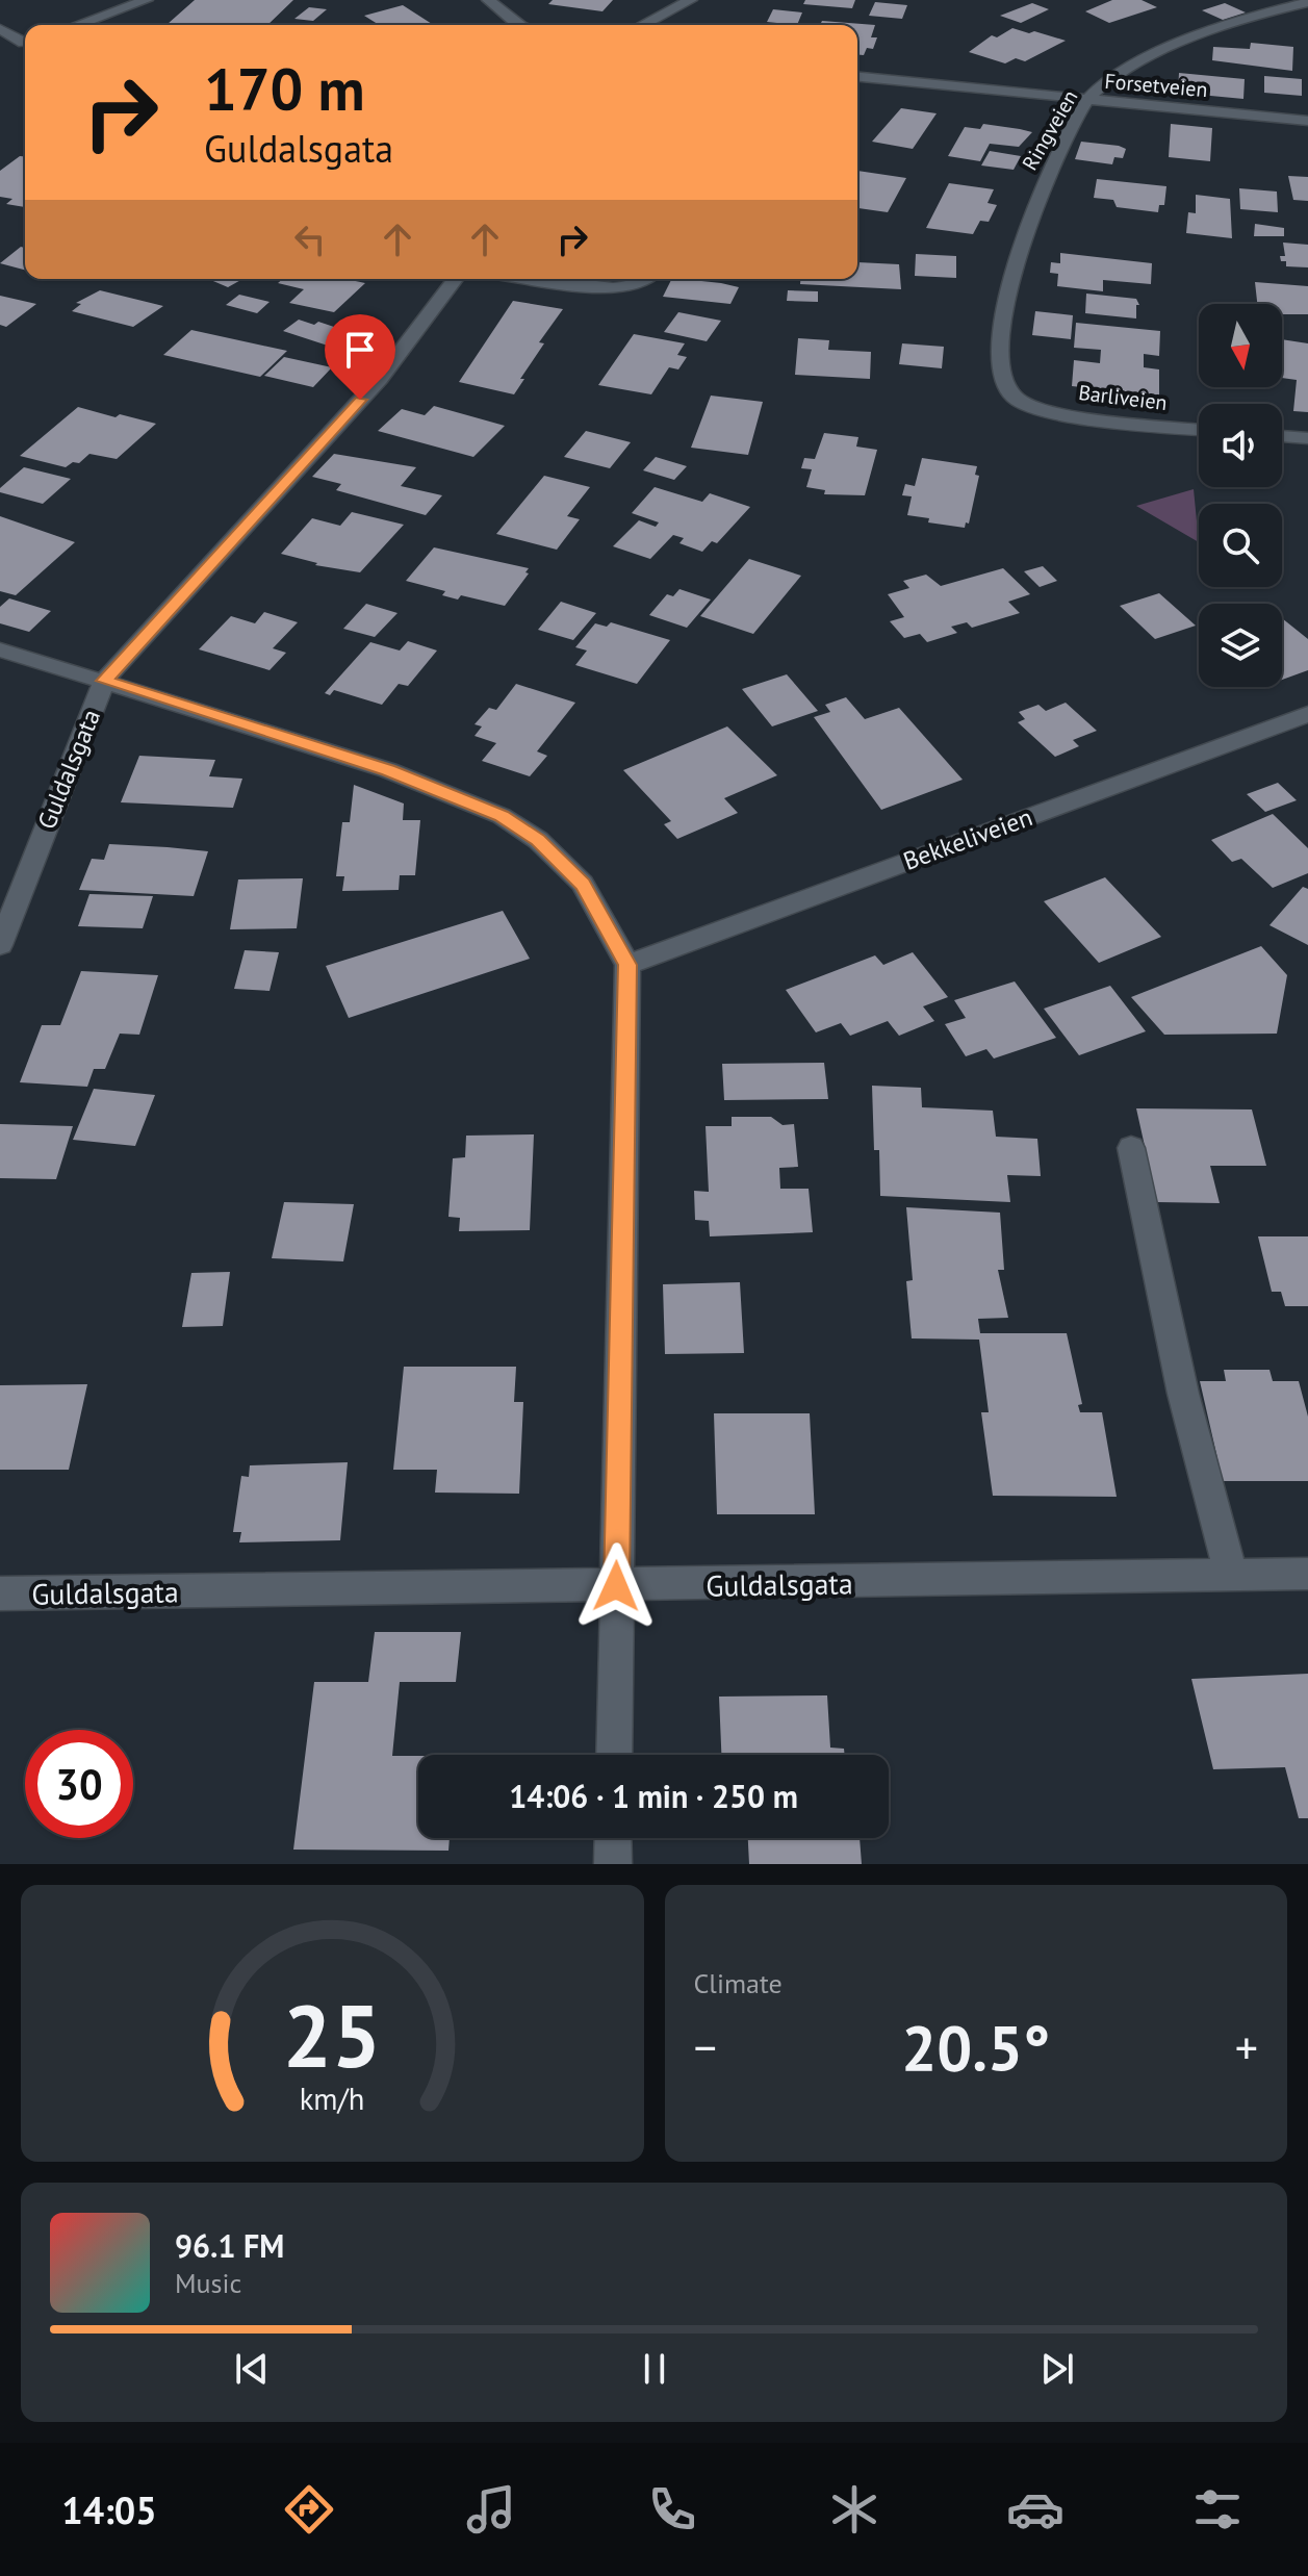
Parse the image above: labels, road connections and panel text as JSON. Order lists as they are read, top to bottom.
{
  "streets": {
    "street": [
      "Forsetveien",
      "Ringveien",
      "Barliveien",
      "Guldalsgata",
      "Bekkeliveien"
    ]
  },
  "crossings": [
    ["Forsetveien", "Ringveien"],
    ["Ringveien", "Barliveien"]
  ],
  "north": "bottom",
  "page": {
    "turn": ["170 m", "Guldalsgata"],
    "limit": "30",
    "trip": "14:06 · 1 min · 250 m",
    "tile": "Climate",
    "heat": ["−", "20.5°", "+"],
    "song": ["96.1 FM", "Music"],
    "tabs": "14:05",
    "gauge": ["25", "km/h"]
  }
}
